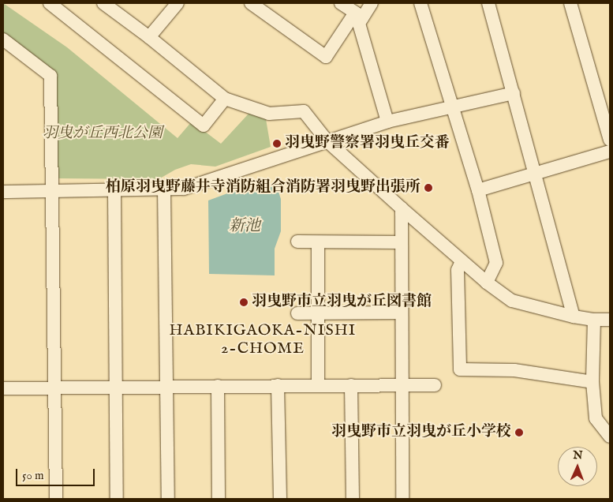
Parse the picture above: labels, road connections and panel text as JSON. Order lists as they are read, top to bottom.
{
  "districts": ["HABIKIGAOKA-NISHI 2-CHOME"],
  "water": ["新池"],
  "parks": ["羽曳が丘西北公園"],
  "places": [
    "羽曳野警察署羽曳丘交番",
    "柏原羽曳野藤井寺消防組合消防署羽曳野出張所",
    "羽曳野市立羽曳が丘図書館",
    "羽曳野市立羽曳が丘小学校"
  ],
  "scale_bar": "50 m",
  "north": "top"
}
